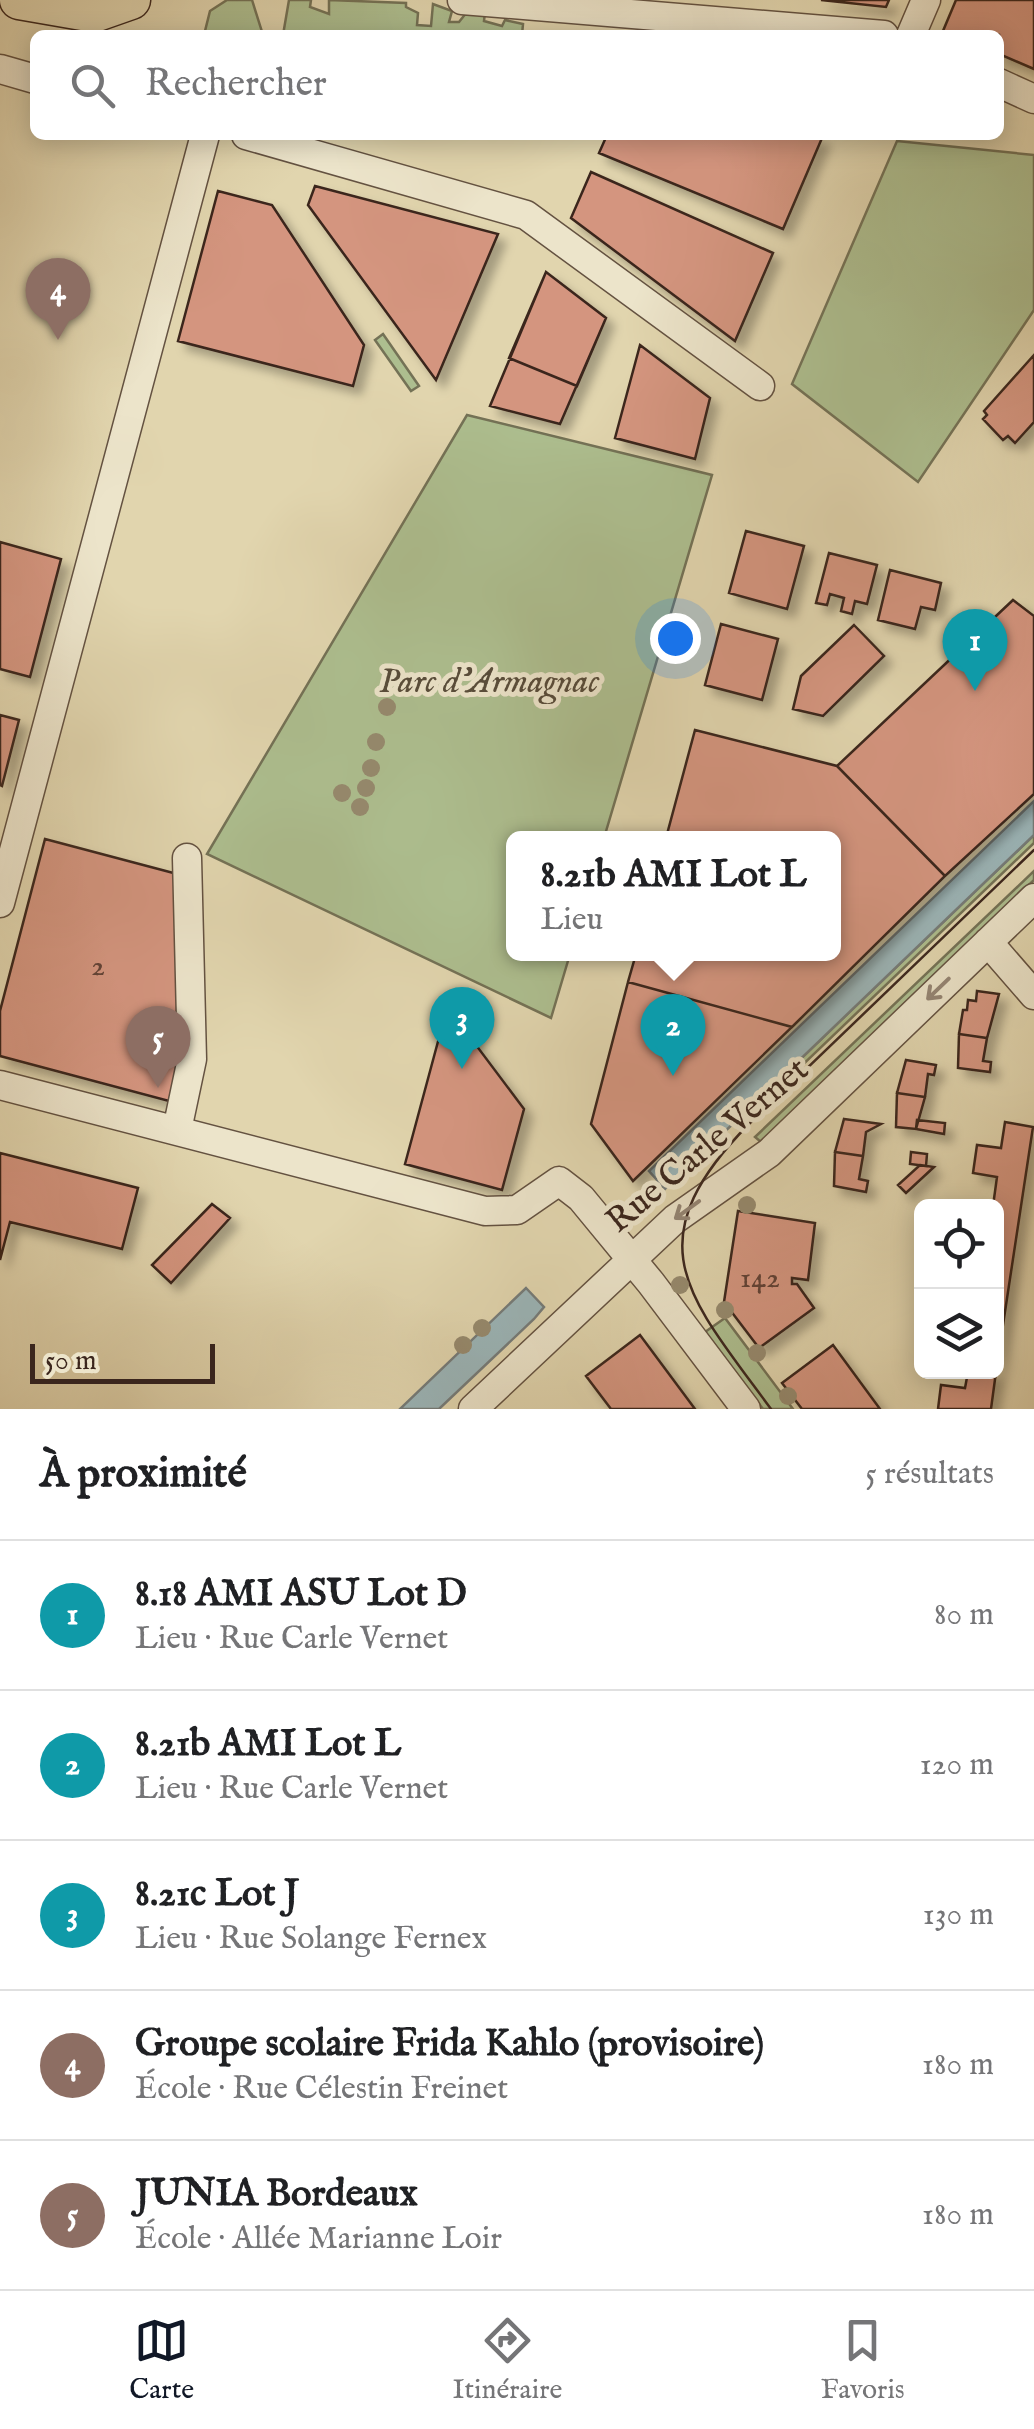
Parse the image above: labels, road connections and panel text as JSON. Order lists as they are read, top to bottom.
{
  "streets": {
    "street": ["Rue Carle Vernet"]
  },
  "one_way": ["Rue Carle Vernet"],
  "parks": ["Parc d'Armagnac"],
  "house_numbers": ["2", "142"],
  "scale_bar": "50 m",
  "page": {
    "search": "Rechercher",
    "pins": [
      "4",
      "1",
      "3",
      "2",
      "5"
    ],
    "popup": ["8.21b AMI Lot L", "Lieu"],
    "scale": "50 m",
    "heading": ["À proximité", "5 résultats"],
    "list": [
      {
        "mark": "1",
        "name": "8.18 AMI ASU Lot D",
        "note": "Lieu · Rue Carle Vernet",
        "value": "80 m"
      },
      {
        "mark": "2",
        "name": "8.21b AMI Lot L",
        "note": "Lieu · Rue Carle Vernet",
        "value": "120 m"
      },
      {
        "mark": "3",
        "name": "8.21c Lot J",
        "note": "Lieu · Rue Solange Fernex",
        "value": "130 m"
      },
      {
        "mark": "4",
        "name": "Groupe scolaire Frida Kahlo (provisoire)",
        "note": "École · Rue Célestin Freinet",
        "value": "180 m"
      },
      {
        "mark": "5",
        "name": "JUNIA Bordeaux",
        "note": "École · Allée Marianne Loir",
        "value": "180 m"
      }
    ],
    "nav": ["Carte", "Itinéraire", "Favoris"]
  }
}
